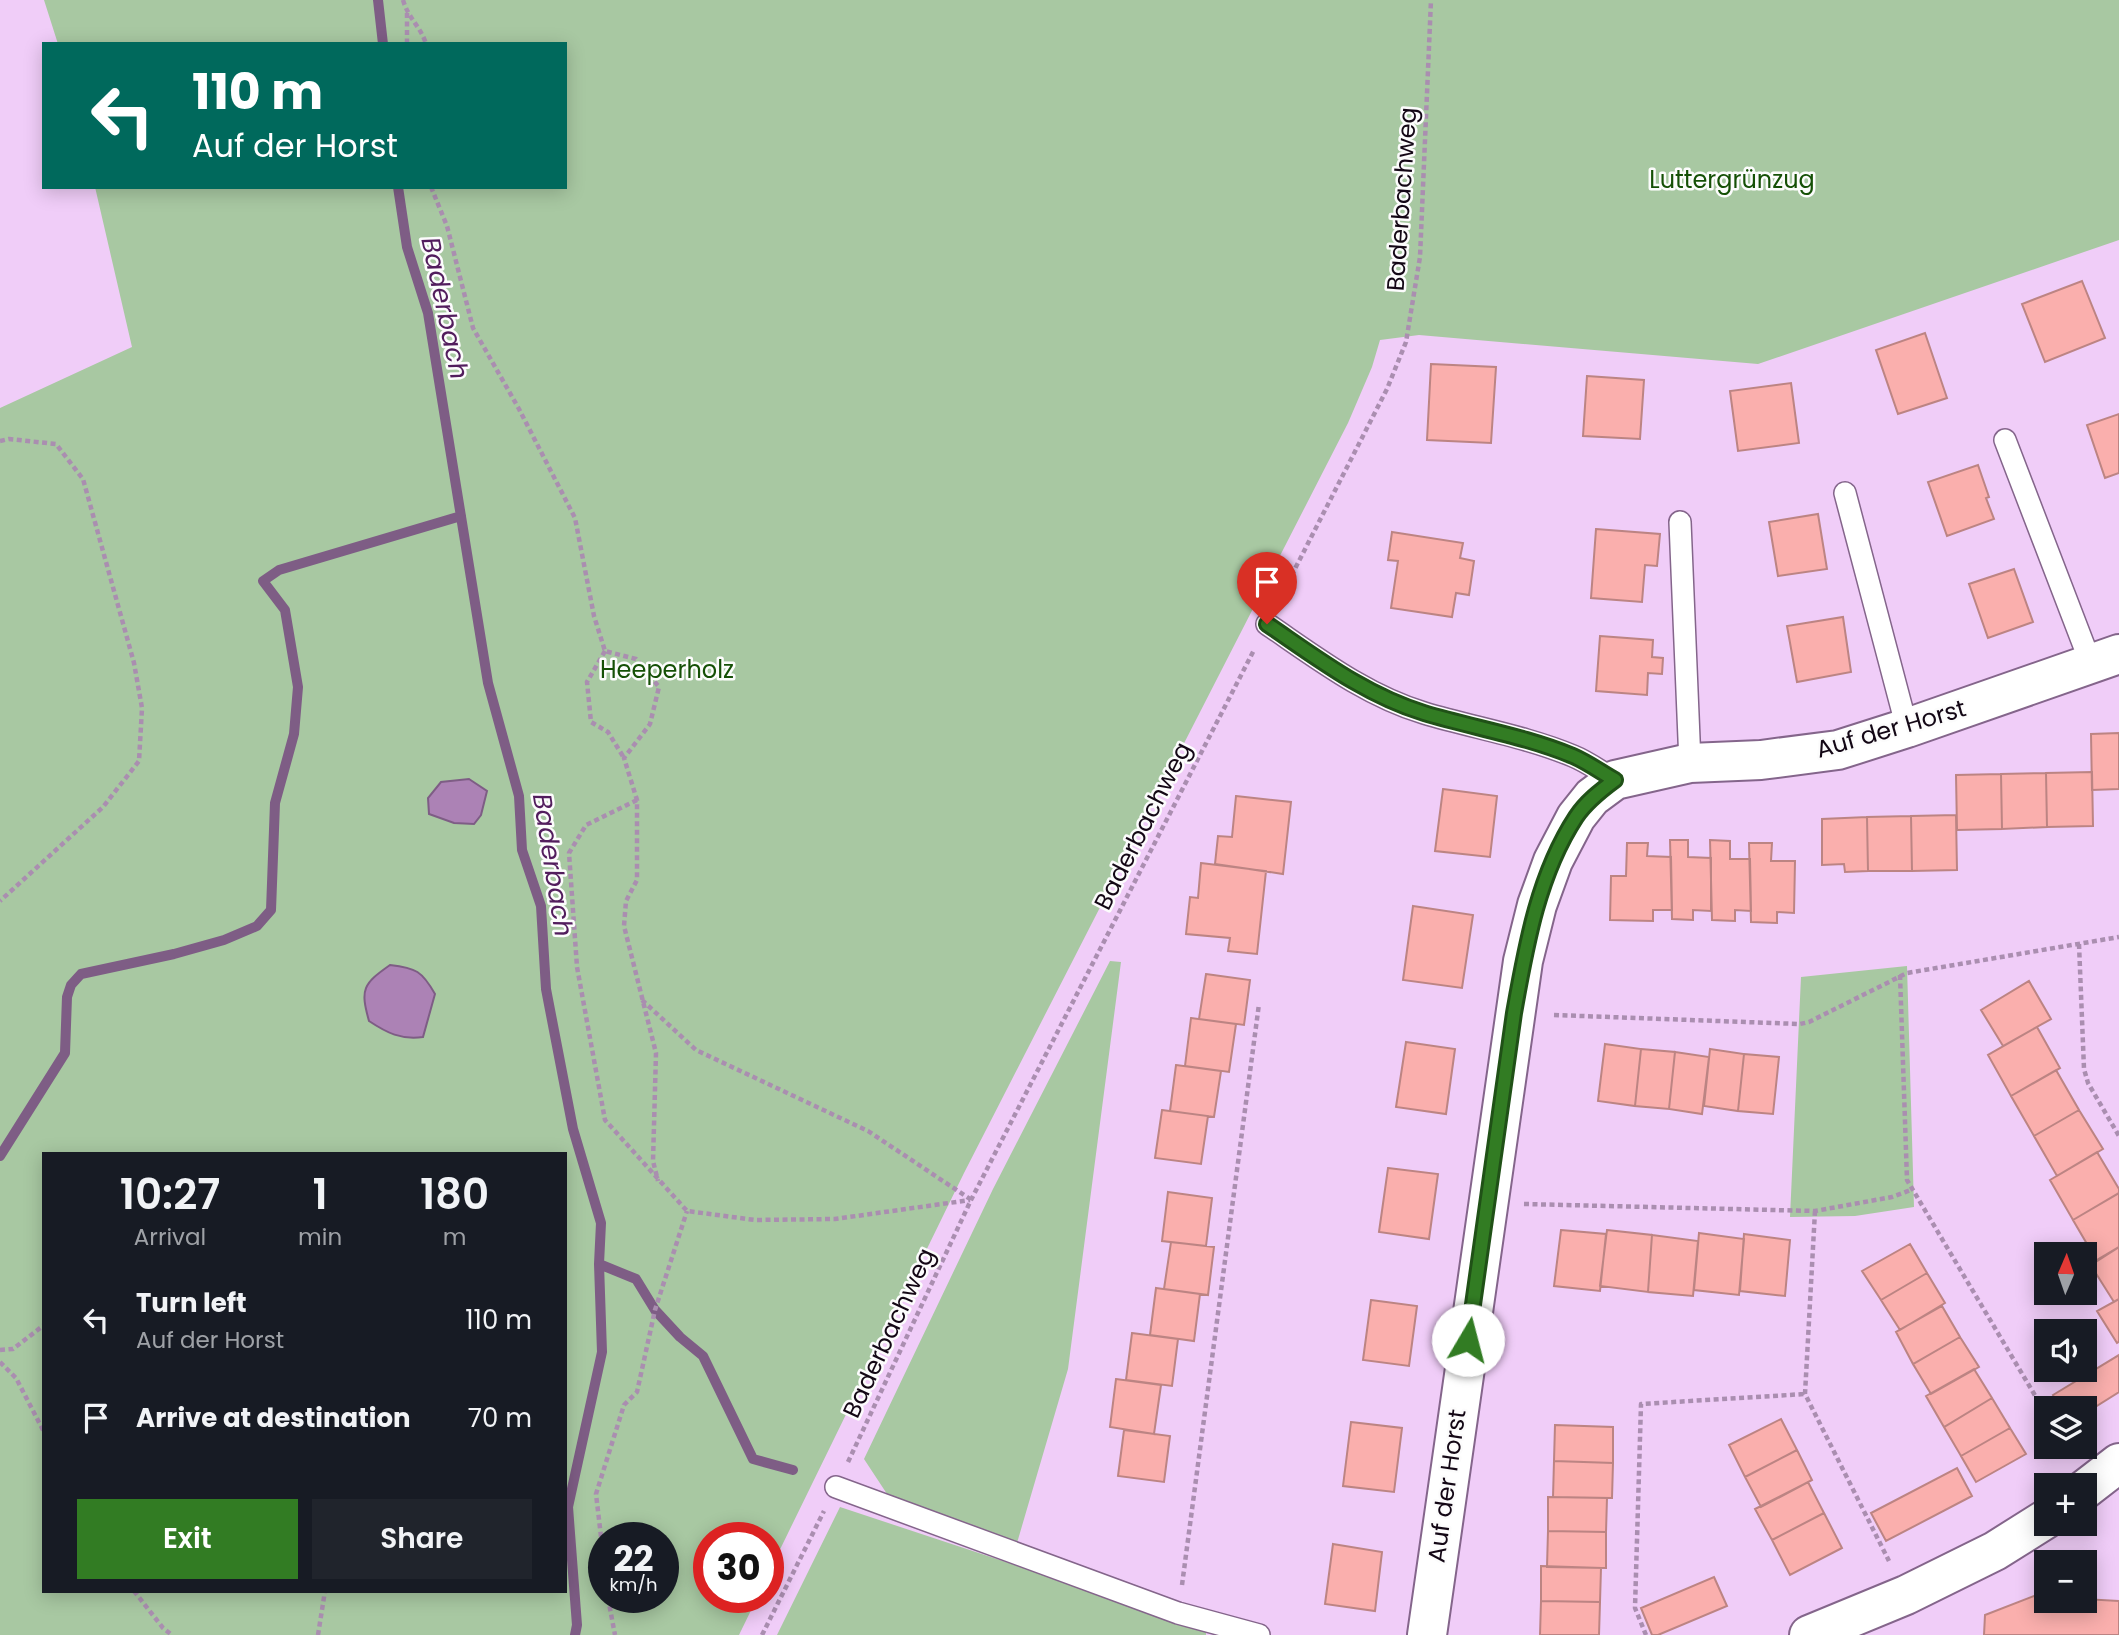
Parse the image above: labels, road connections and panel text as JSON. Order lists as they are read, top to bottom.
{
  "streets": {
    "street": ["Auf der Horst"],
    "path": ["Baderbachweg"]
  },
  "water": ["Baderbach"],
  "parks": ["Luttergrünzug", "Heeperholz"],
  "north": "top",
  "page": {
    "turn": ["110 m", "Auf der Horst"],
    "eta": [
      "10:27",
      "Arrival",
      "1",
      "min",
      "180",
      "m"
    ],
    "map_buttons": ["+", "−"],
    "list": [
      {
        "name": "Turn left",
        "note": "Auf der Horst",
        "value": "110 m"
      },
      {
        "name": "Arrive at destination",
        "value": "70 m"
      }
    ],
    "buttons": ["Exit", "Share"],
    "speed": "22 km/h",
    "limit": "30"
  }
}
